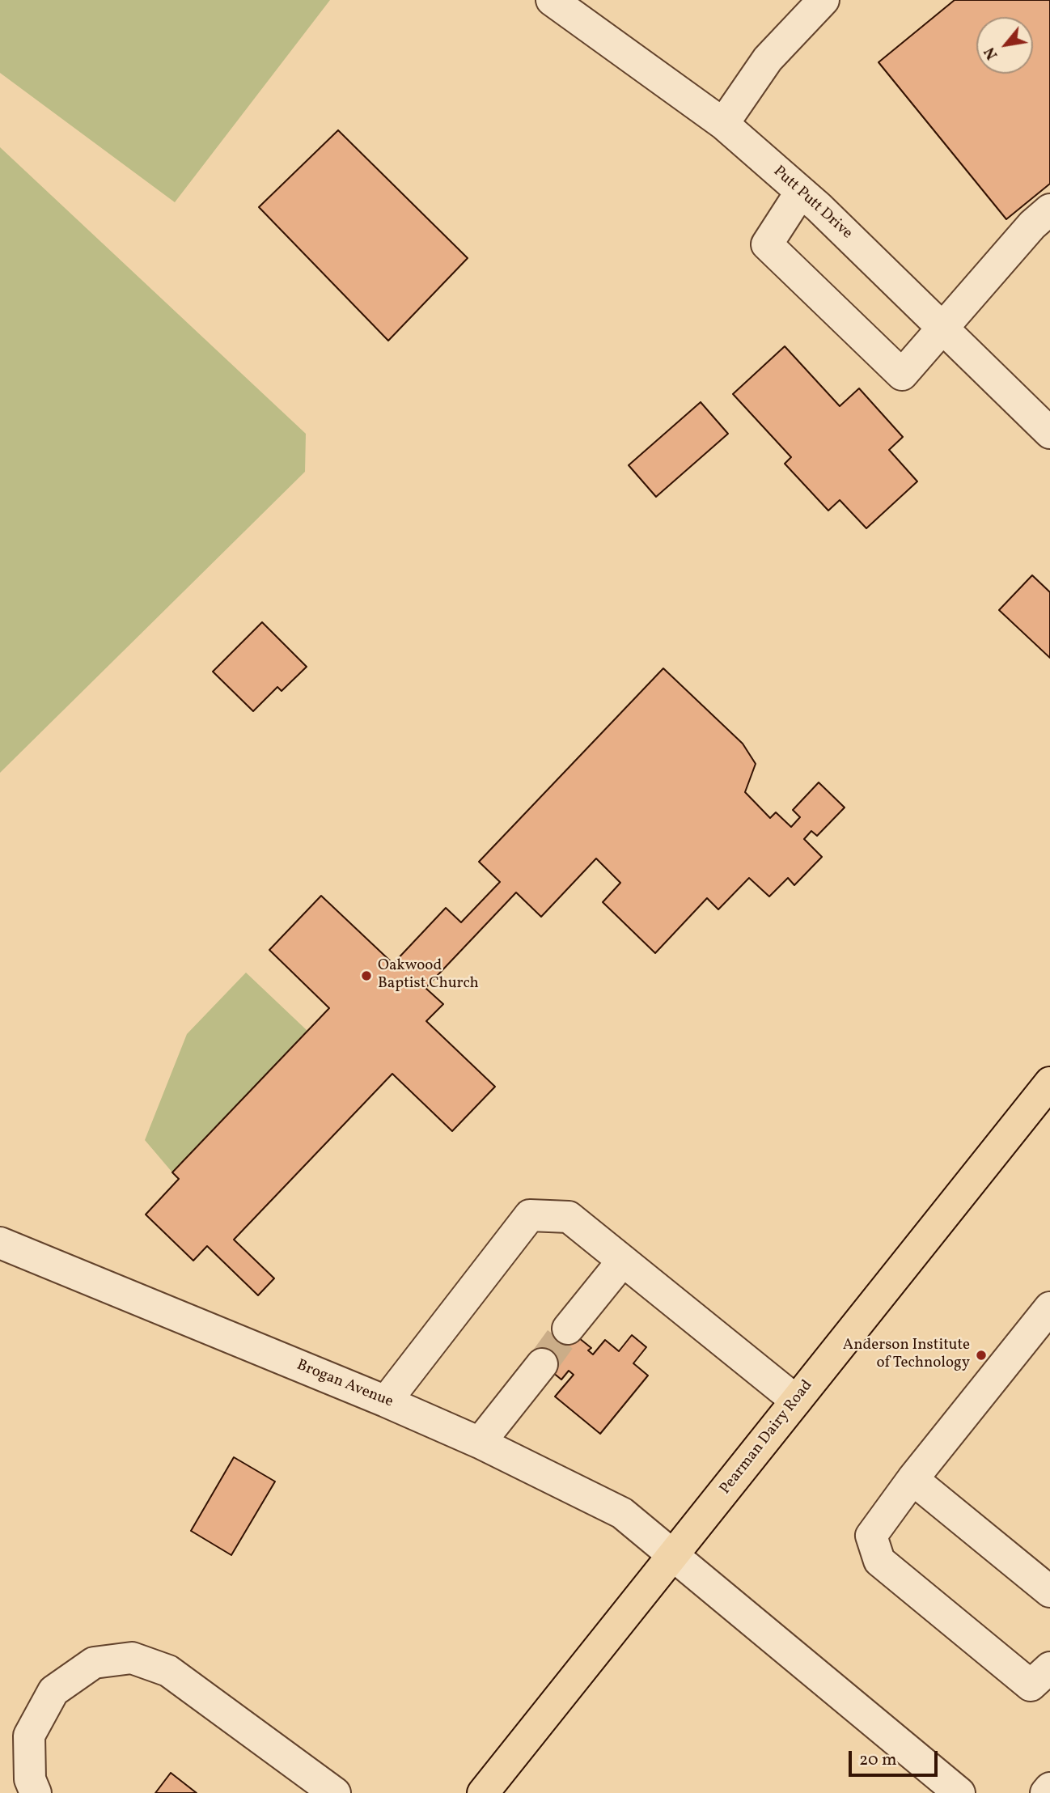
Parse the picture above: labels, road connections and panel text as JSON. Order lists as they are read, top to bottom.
{
  "streets": {
    "highway": ["Pearman Dairy Road"],
    "street": ["Putt Putt Drive", "Brogan Avenue"]
  },
  "crossings": [
    ["Brogan Avenue", "Pearman Dairy Road"]
  ],
  "places": ["Oakwood Baptist Church", "Anderson Institute of Technology"],
  "scale_bar": "20 m",
  "north": "bottom left"
}
